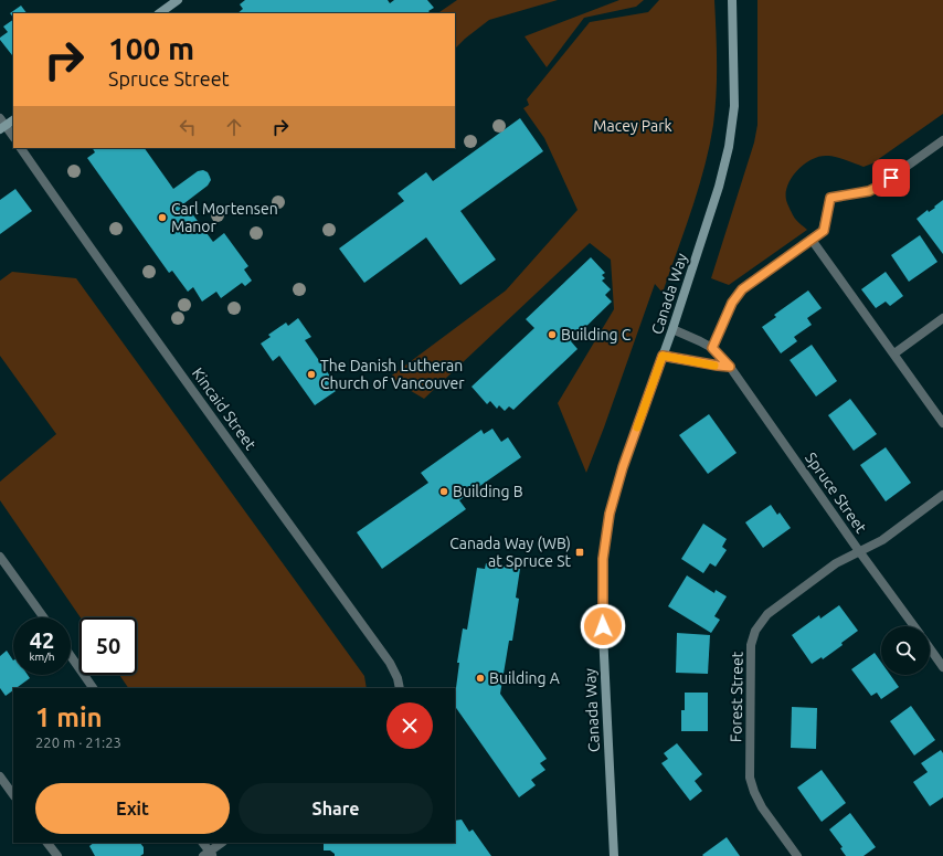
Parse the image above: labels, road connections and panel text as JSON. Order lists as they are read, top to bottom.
{
  "streets": {
    "main road": ["Canada Way"],
    "street": ["Kincaid Street", "Spruce Street", "Forest Street"]
  },
  "crossings": [
    ["Canada Way", "Spruce Street"],
    ["Spruce Street", "Forest Street"]
  ],
  "parks": ["Macey Park"],
  "places": {
    "other": [
      "Carl Mortensen Manor",
      "Building C",
      "The Danish Lutheran Church of Vancouver",
      "Building B",
      "Building A"
    ],
    "transit": ["Canada Way (WB) at Spruce St"]
  },
  "page": {
    "turn": ["100 m", "Spruce Street"],
    "speed": "42 km/h",
    "limit": "50",
    "heading": ["1 min", "220 m · 21:23"],
    "buttons": ["Exit", "Share"]
  }
}
